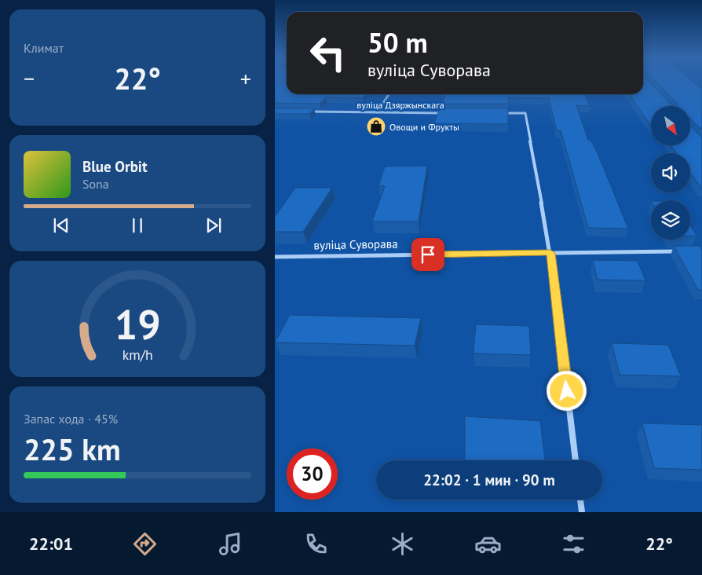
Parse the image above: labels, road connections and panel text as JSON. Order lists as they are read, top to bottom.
{
  "streets": {
    "street": ["вуліца Дзяржынскага", "вуліца Суворава"]
  },
  "places": {
    "shop": ["Овощи и Фрукты"]
  },
  "north": "bottom right",
  "page": {
    "tile": [
      "Климат",
      ["Запас хода · 45%", "225 km"]
    ],
    "turn": ["50 m", "вуліца Суворава"],
    "heat": ["−", "22°", "+"],
    "song": ["Blue Orbit", "Sona"],
    "limit": "30",
    "trip": "22:02 · 1 мин · 90 m",
    "tabs": ["22:01", "22°"],
    "gauge": ["19", "km/h"]
  }
}
